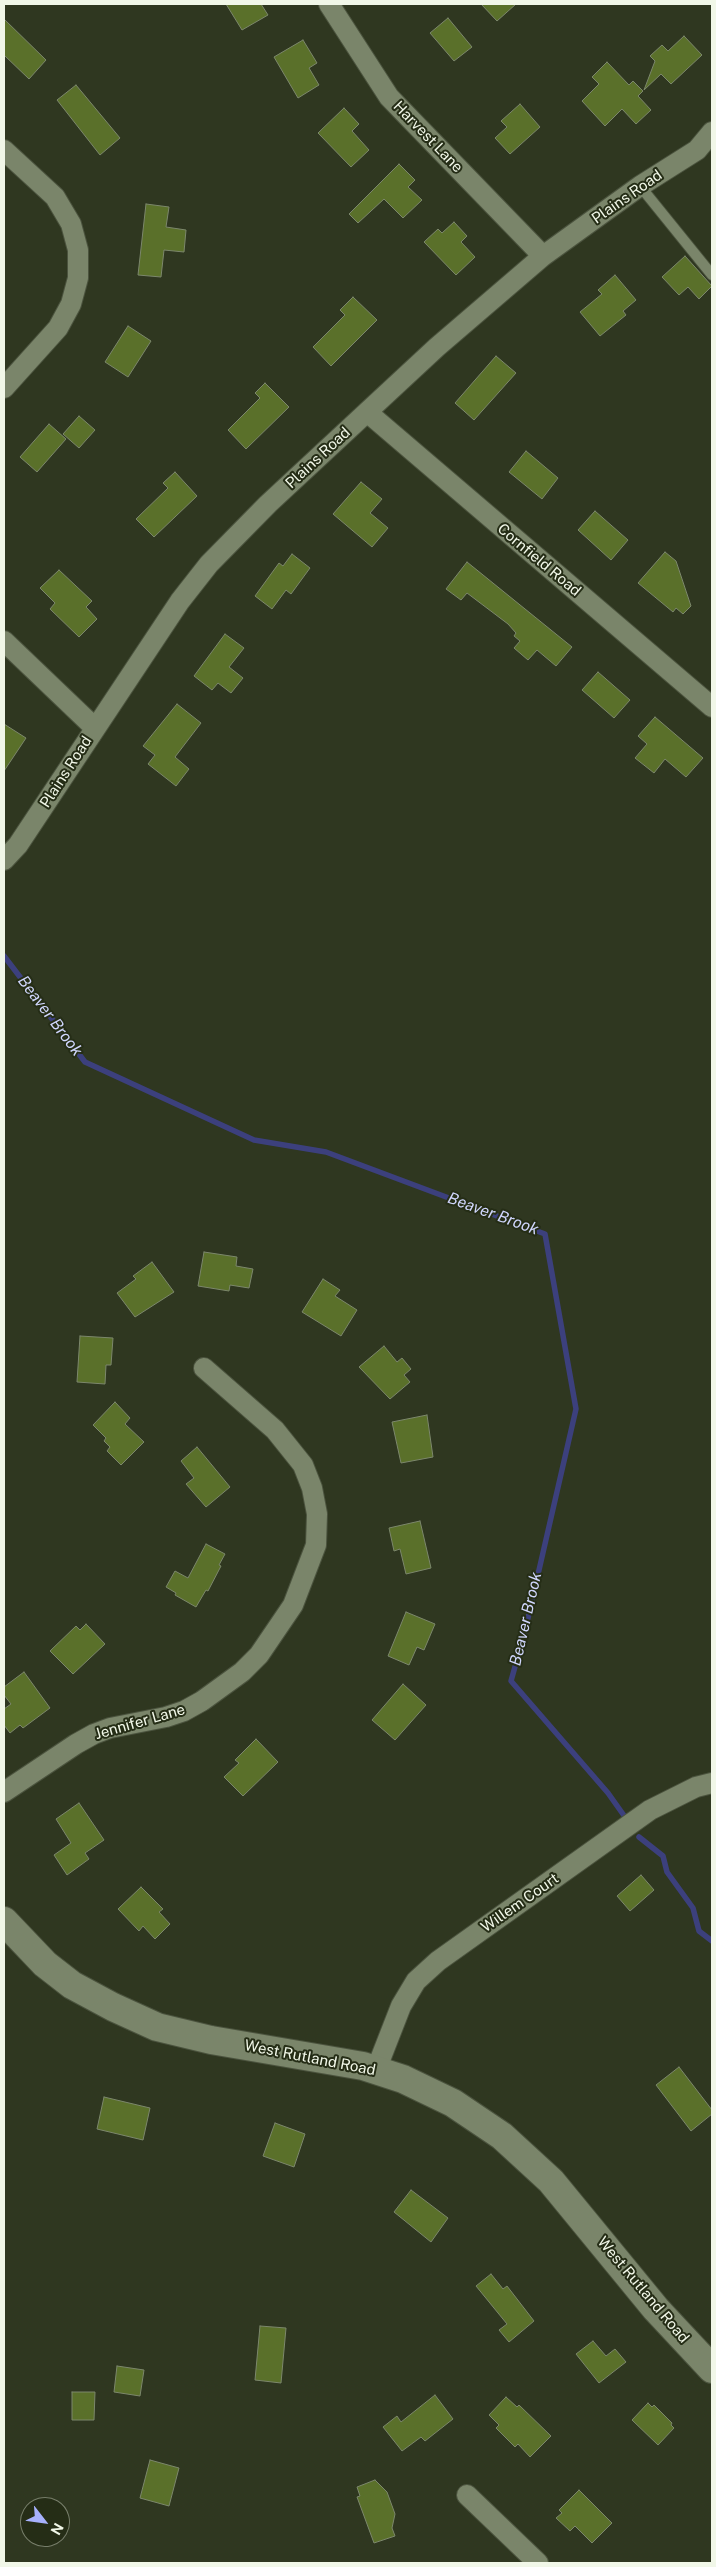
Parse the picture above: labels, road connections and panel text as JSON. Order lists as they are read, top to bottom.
{
  "streets": {
    "main road": ["West Rutland Road"],
    "street": [
      "Harvest Lane",
      "Plains Road",
      "Cornfield Road",
      "Jennifer Lane",
      "Willem Court"
    ]
  },
  "crossings": [
    ["Harvest Lane", "Plains Road"],
    ["Plains Road", "Cornfield Road"],
    ["Willem Court", "West Rutland Road"]
  ],
  "water": ["Beaver Brook"],
  "north": "bottom right"
}
